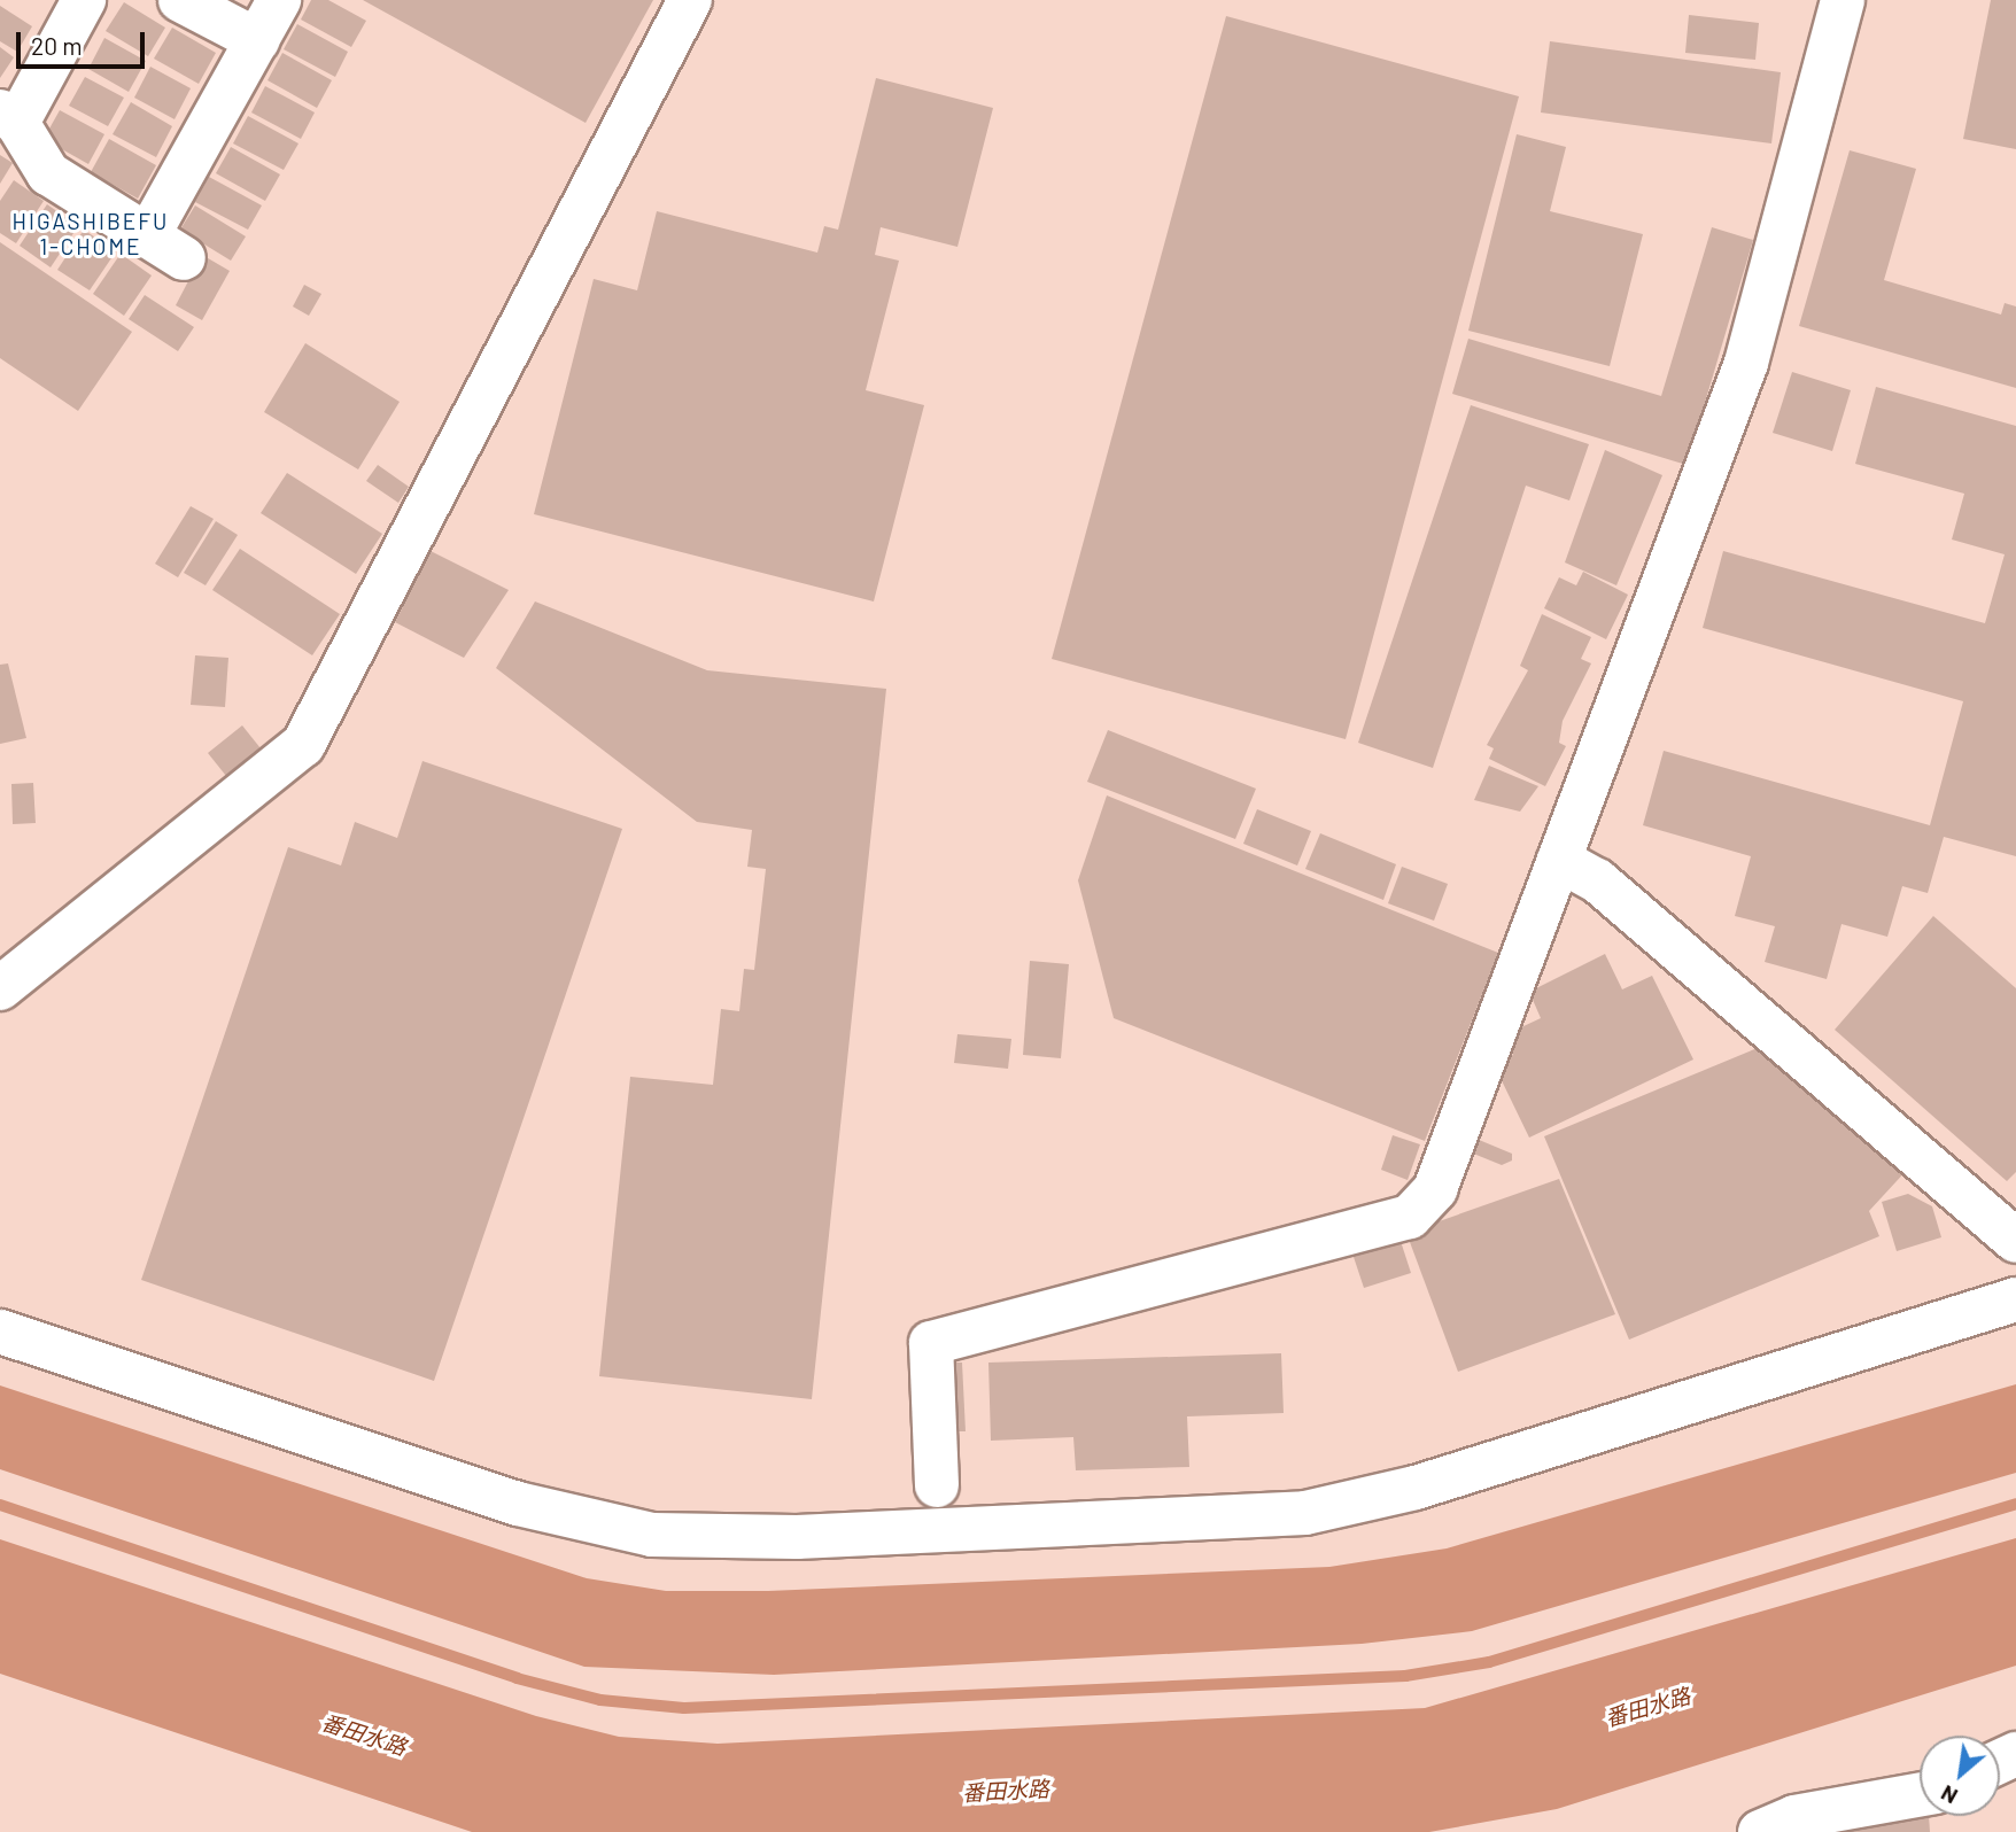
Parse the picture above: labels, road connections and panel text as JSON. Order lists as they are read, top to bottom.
{
  "districts": ["HIGASHIBEFU 1-CHOME"],
  "water": ["番田水路"],
  "scale_bar": "20 m",
  "north": "bottom left"
}
